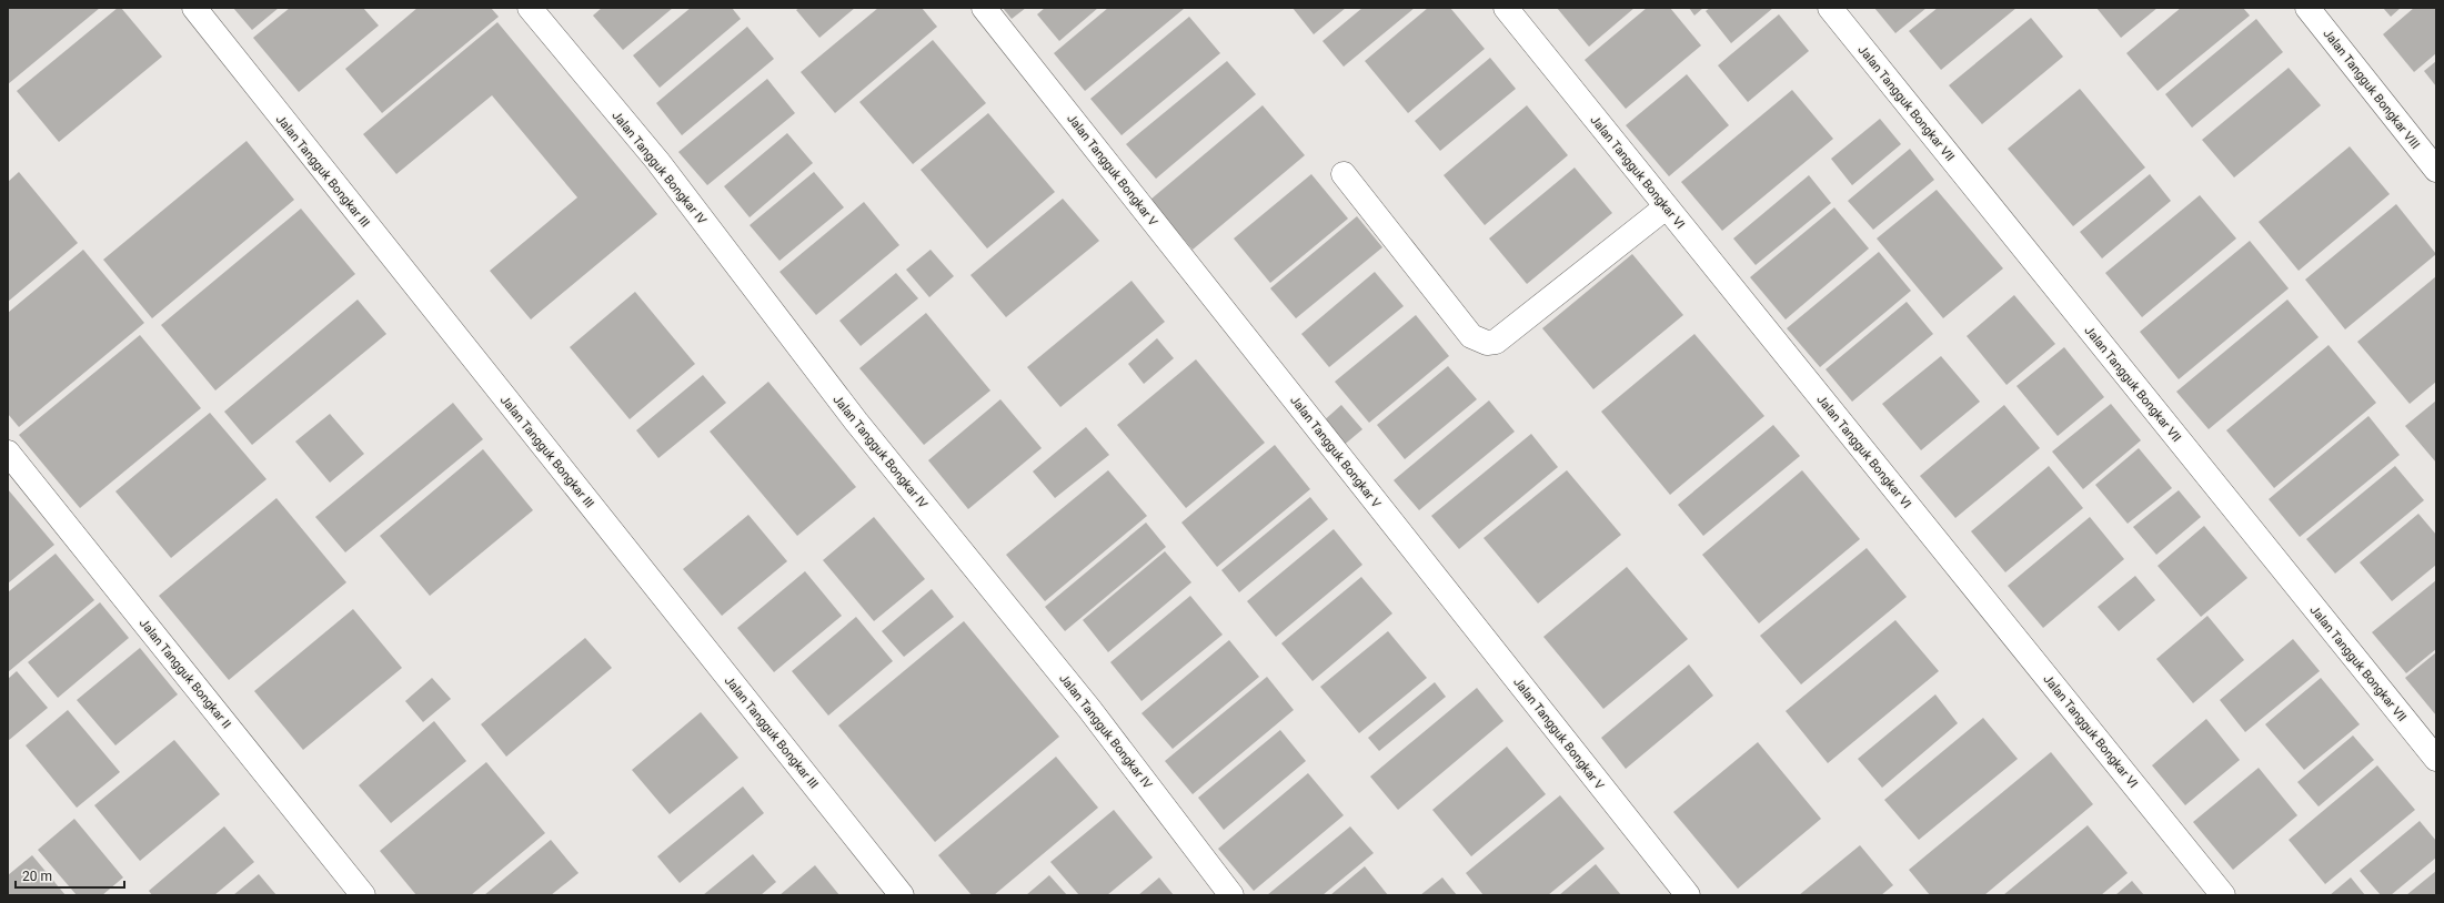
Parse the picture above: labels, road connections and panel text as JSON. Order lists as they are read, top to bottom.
{
  "streets": {
    "street": [
      "Jalan Tangguk Bongkar VIII",
      "Jalan Tangguk Bongkar VII",
      "Jalan Tangguk Bongkar IV",
      "Jalan Tangguk Bongkar V",
      "Jalan Tangguk Bongkar III",
      "Jalan Tangguk Bongkar VI",
      "Jalan Tangguk Bongkar II"
    ]
  },
  "scale_bar": "20 m"
}
